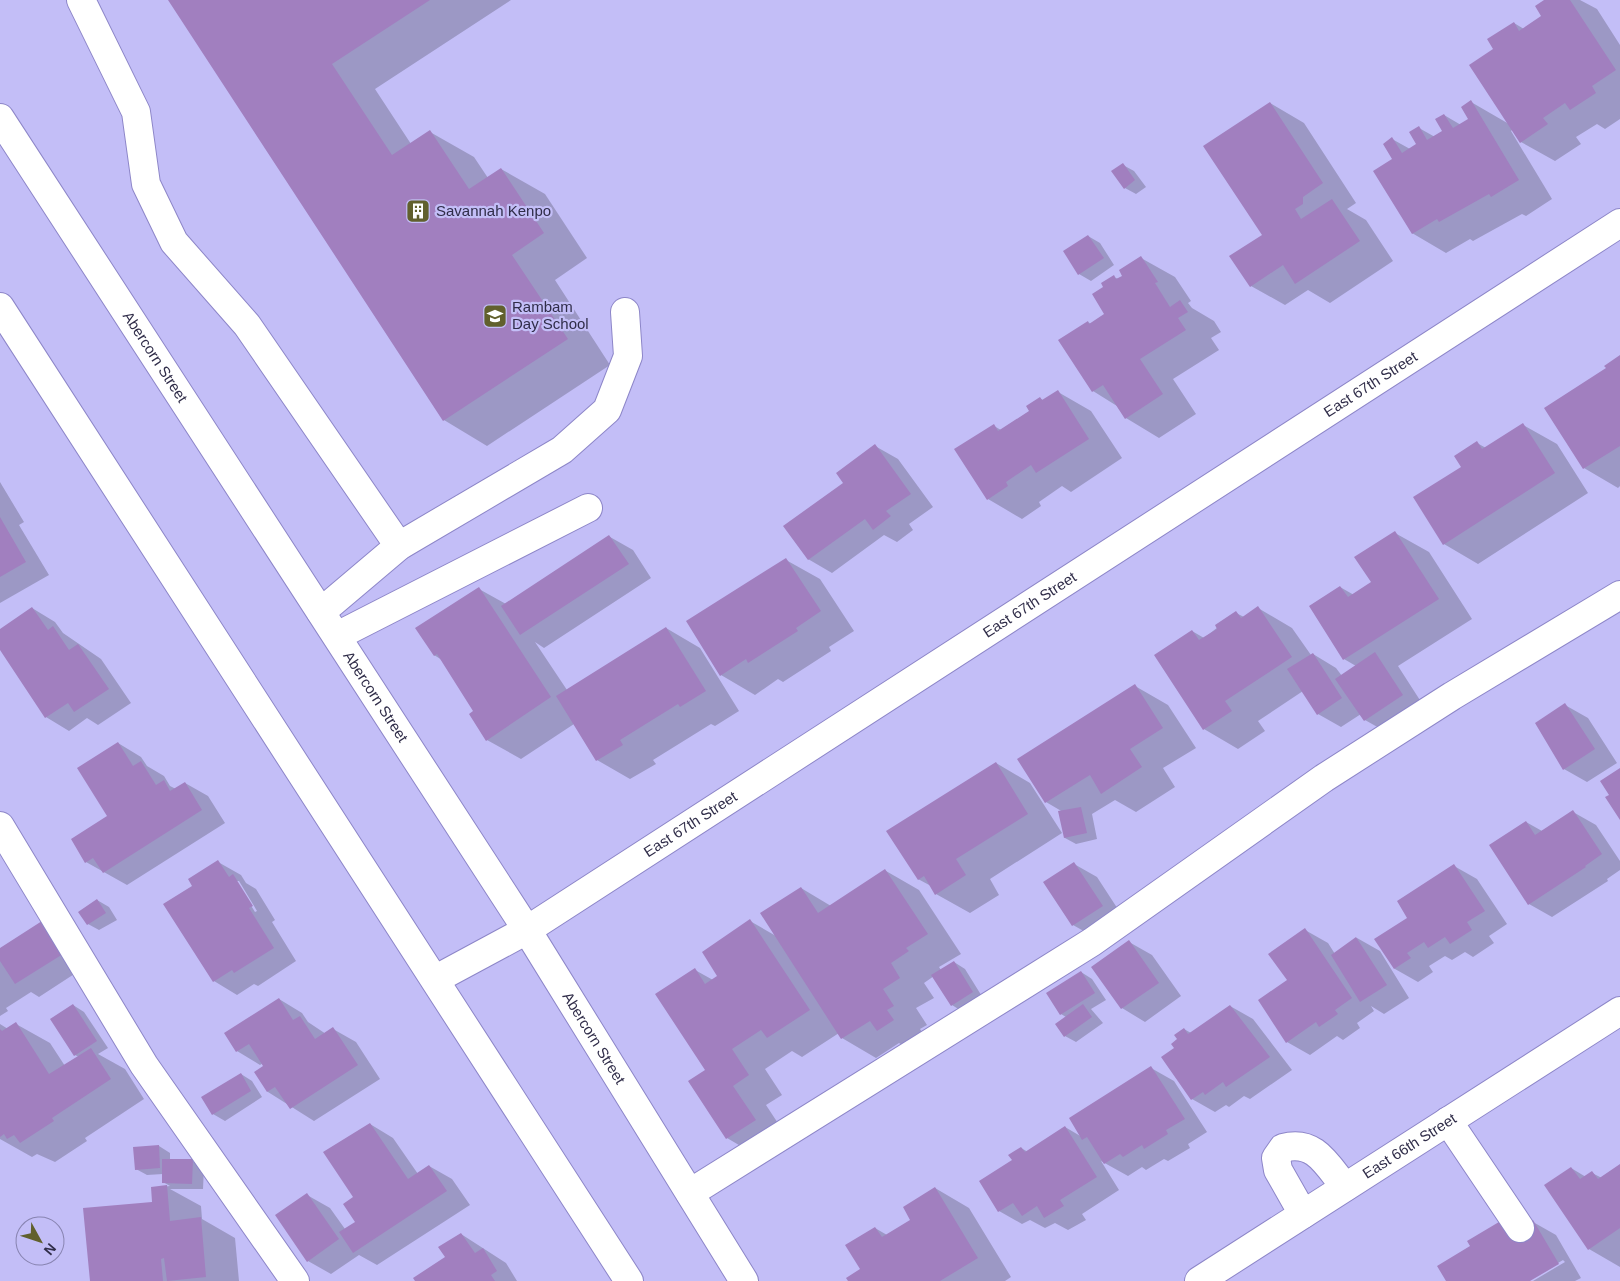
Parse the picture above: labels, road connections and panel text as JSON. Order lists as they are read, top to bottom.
{
  "streets": {
    "main road": ["Abercorn Street", "East 67th Street", "East 66th Street"]
  },
  "crossings": [
    ["Abercorn Street", "East 67th Street"]
  ],
  "places": {
    "building": ["Savannah Kenpo"],
    "school or university": ["Rambam Day School"]
  },
  "north": "bottom right"
}
